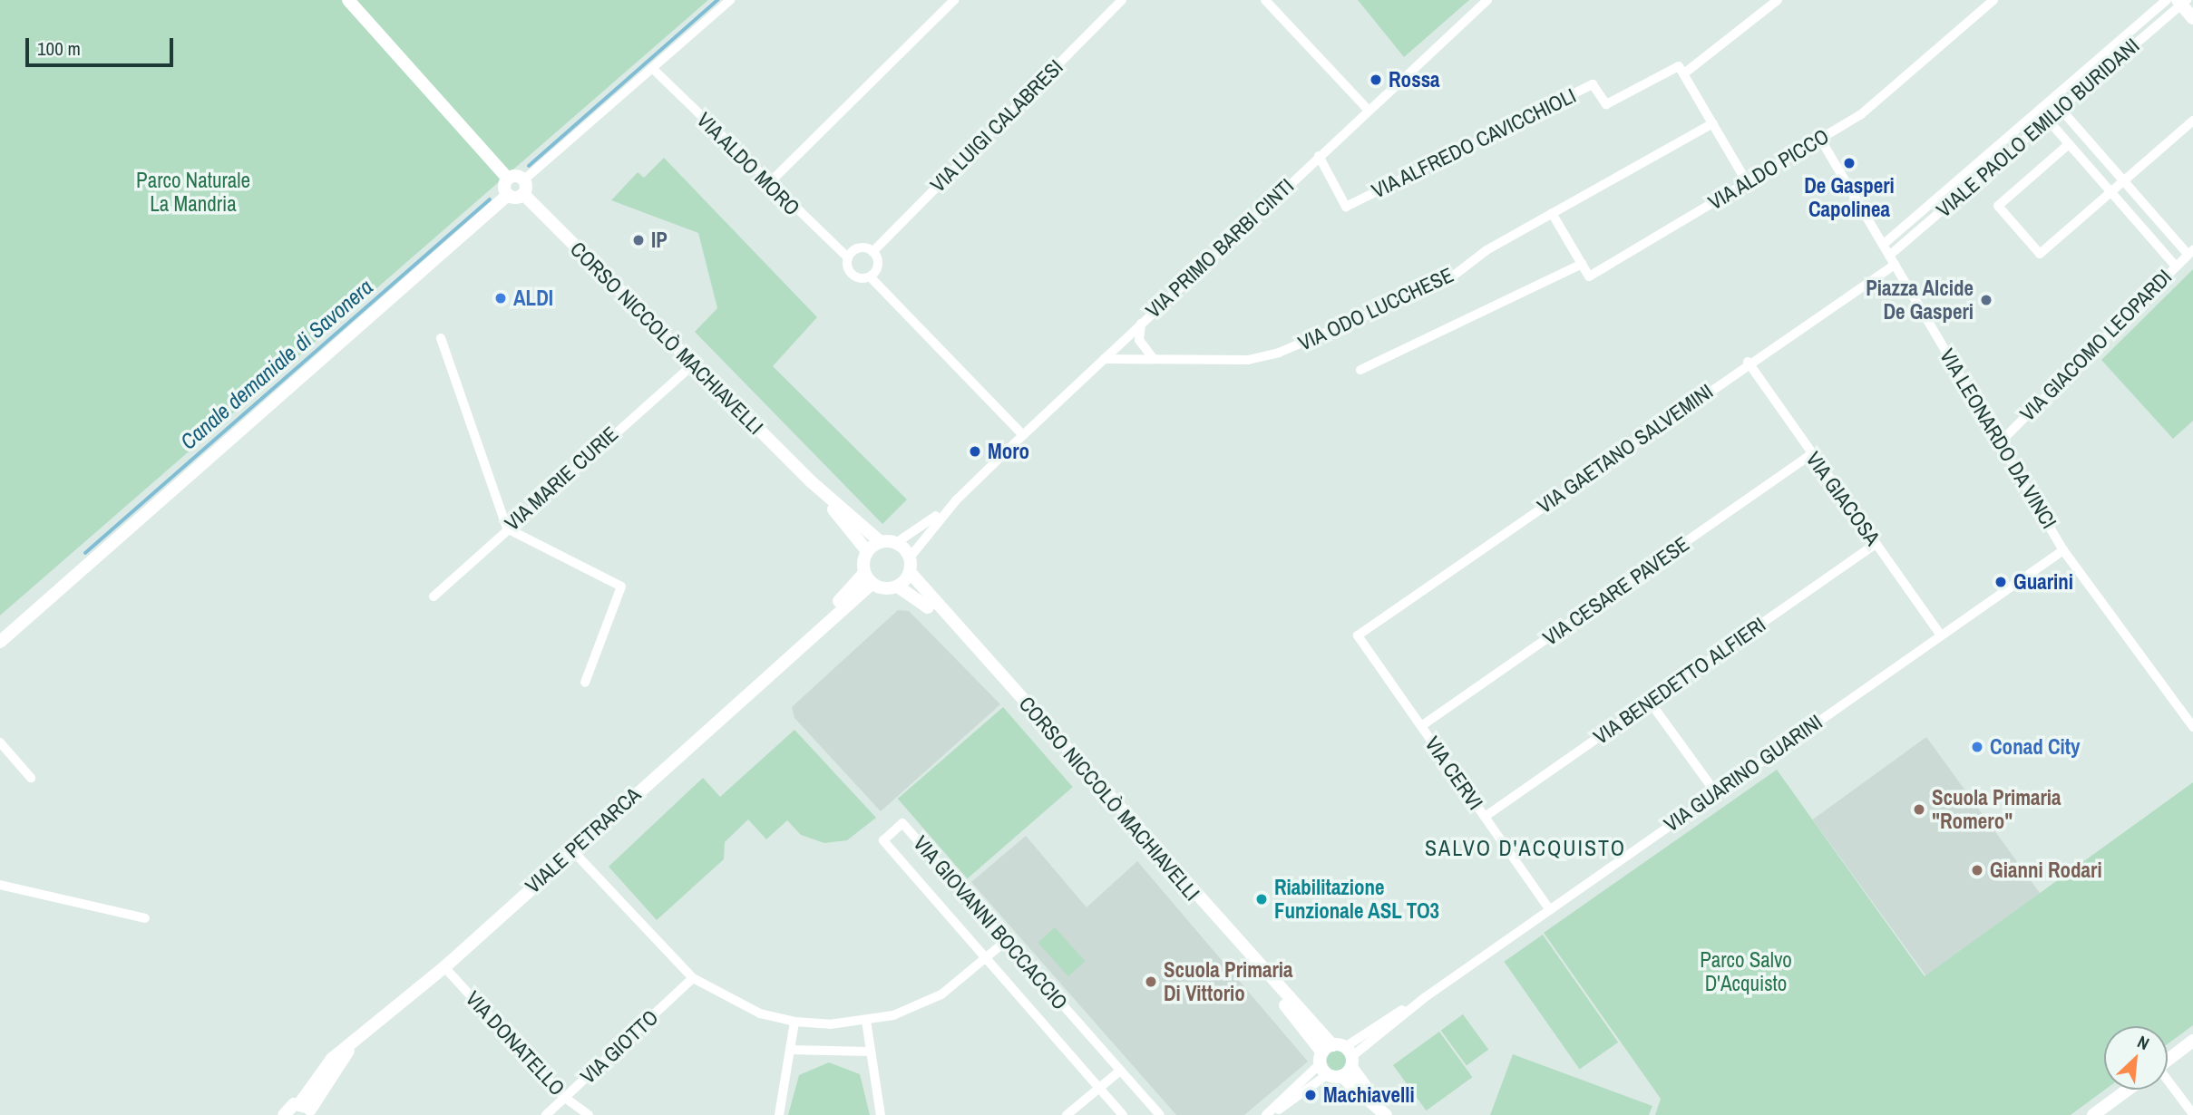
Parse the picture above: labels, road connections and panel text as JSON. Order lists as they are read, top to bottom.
{
  "streets": {
    "street": [
      "VIA LUIGI CALABRESI",
      "VIALE PAOLO EMILIO BURIDANI",
      "VIA ALFREDO CAVICCHIOLI",
      "VIA ALDO MORO",
      "VIA ALDO PICCO",
      "VIA PRIMO BARBI CINTI",
      "VIA ODO LUCCHESE",
      "CORSO NICCOLÒ MACHIAVELLI",
      "VIA GIACOMO LEOPARDI",
      "VIA LEONARDO DA VINCI",
      "VIA GAETANO SALVEMINI",
      "VIA MARIE CURIE",
      "VIA GIACOSA",
      "VIA CESARE PAVESE",
      "VIA BENEDETTO ALFIERI",
      "VIA CERVI",
      "VIA GUARINO GUARINI",
      "VIALE PETRARCA",
      "VIA GIOVANNI BOCCACCIO",
      "VIA DONATELLO",
      "VIA GIOTTO"
    ]
  },
  "crossings": [
    ["VIA LUIGI CALABRESI", "VIA ALDO MORO"],
    ["VIALE PAOLO EMILIO BURIDANI", "VIA LEONARDO DA VINCI"],
    ["VIALE PAOLO EMILIO BURIDANI", "VIA GAETANO SALVEMINI"],
    ["VIA ALFREDO CAVICCHIOLI", "VIA PRIMO BARBI CINTI"],
    ["VIA ALDO PICCO", "VIA LEONARDO DA VINCI"],
    ["VIA PRIMO BARBI CINTI", "CORSO NICCOLÒ MACHIAVELLI"],
    ["VIA PRIMO BARBI CINTI", "VIALE PETRARCA"],
    ["CORSO NICCOLÒ MACHIAVELLI", "VIA MARIE CURIE"],
    ["CORSO NICCOLÒ MACHIAVELLI", "VIA GUARINO GUARINI"],
    ["CORSO NICCOLÒ MACHIAVELLI", "VIALE PETRARCA"],
    ["VIA GIACOMO LEOPARDI", "VIA LEONARDO DA VINCI"],
    ["VIA LEONARDO DA VINCI", "VIA GAETANO SALVEMINI"],
    ["VIA LEONARDO DA VINCI", "VIA GUARINO GUARINI"],
    ["VIA GAETANO SALVEMINI", "VIA GIACOSA"],
    ["VIA GAETANO SALVEMINI", "VIA CERVI"],
    ["VIA GIACOSA", "VIA CESARE PAVESE"],
    ["VIA GIACOSA", "VIA BENEDETTO ALFIERI"],
    ["VIA GIACOSA", "VIA GUARINO GUARINI"],
    ["VIA CESARE PAVESE", "VIA CERVI"],
    ["VIA BENEDETTO ALFIERI", "VIA CERVI"],
    ["VIA CERVI", "VIA GUARINO GUARINI"],
    ["VIALE PETRARCA", "VIA DONATELLO"],
    ["VIA DONATELLO", "VIA GIOTTO"]
  ],
  "districts": ["SALVO D'ACQUISTO"],
  "water": ["Canale demaniale di Savonera"],
  "parks": ["Parco Naturale La Mandria", "Parco Salvo D'Acquisto"],
  "places": [
    "Rossa",
    "De Gasperi Capolinea",
    "IP",
    "ALDI",
    "Piazza Alcide De Gasperi",
    "Moro",
    "Guarini",
    "Conad City",
    "Scuola Primaria \"Romero\"",
    "Gianni Rodari",
    "Riabilitazione Funzionale ASL TO3",
    "Scuola Primaria Di Vittorio",
    "Machiavelli"
  ],
  "scale_bar": "100 m",
  "north": "top right"
}
